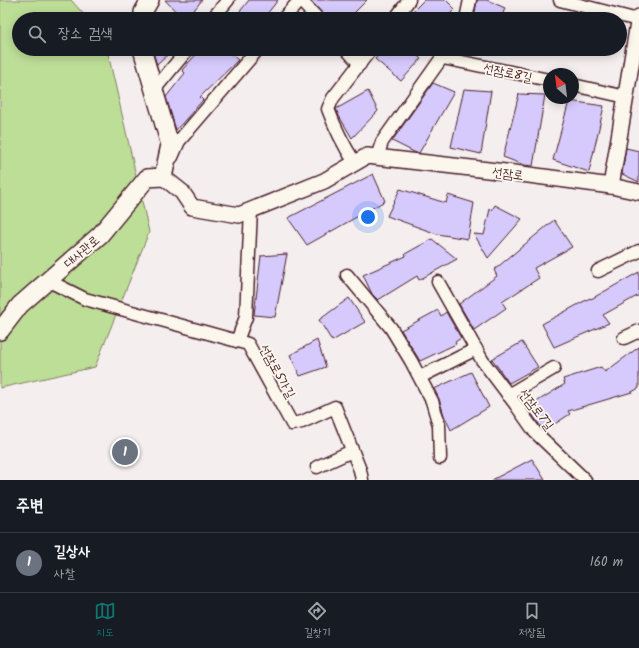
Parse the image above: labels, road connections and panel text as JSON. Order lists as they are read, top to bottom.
{
  "streets": {
    "main road": ["대사관로"],
    "street": [
      "선잠로8길",
      "선잠로",
      "선잠로5가길",
      "선잠로7길"
    ]
  },
  "crossings": [
    ["선잠로", "대사관로"],
    ["대사관로", "선잠로5가길"]
  ],
  "north": "top left",
  "page": {
    "search": "장소 검색",
    "pins": "1",
    "heading": "주변",
    "list": [
      {
        "mark": "1",
        "name": "길상사",
        "note": "사찰",
        "value": "160 m"
      }
    ],
    "nav": ["지도", "길찾기", "저장됨"]
  }
}
